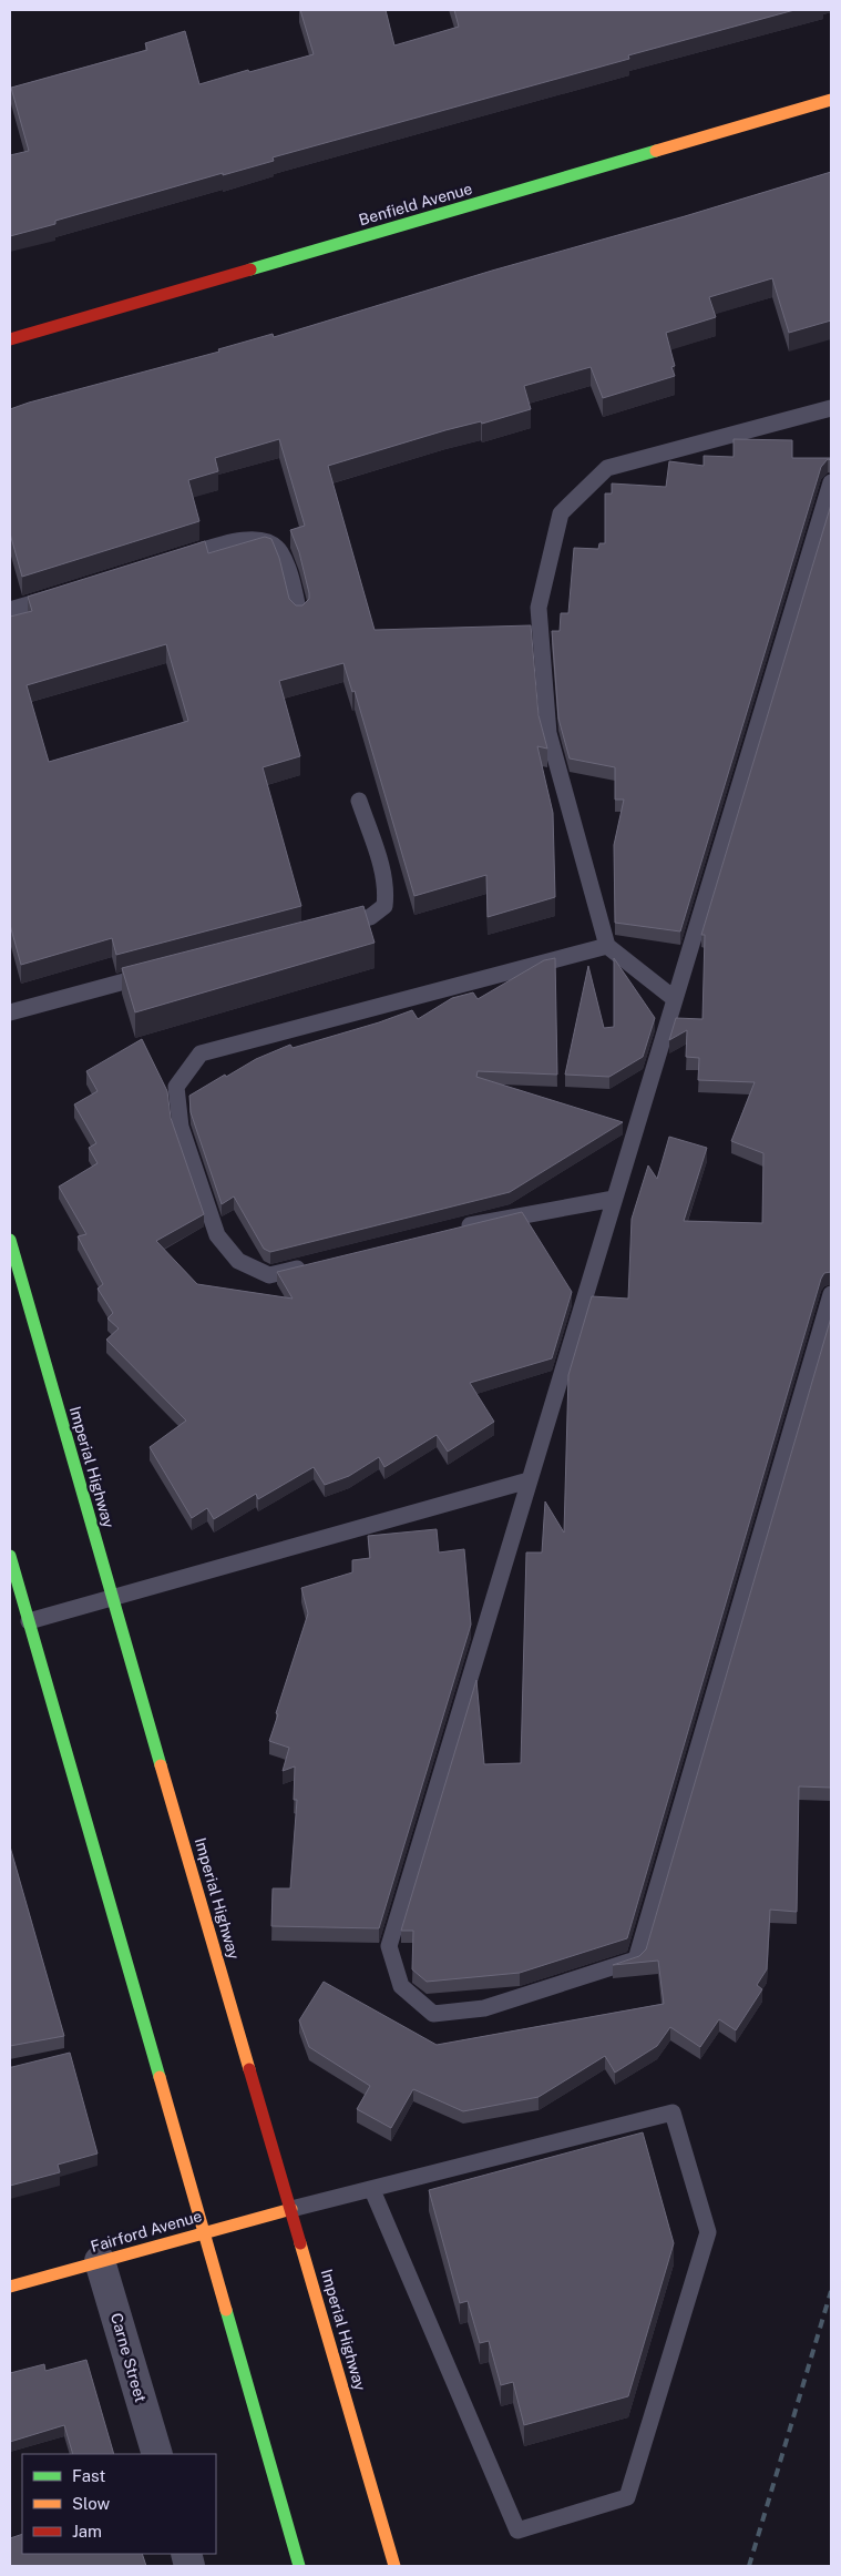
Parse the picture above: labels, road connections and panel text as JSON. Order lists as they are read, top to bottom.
{
  "streets": {
    "main road": ["Benfield Avenue", "Imperial Highway", "Fairford Avenue"],
    "street": ["Carne Street"]
  },
  "crossings": [
    ["Imperial Highway", "Fairford Avenue"],
    ["Fairford Avenue", "Carne Street"]
  ],
  "legend": ["Fast", "Slow", "Jam"]
}
